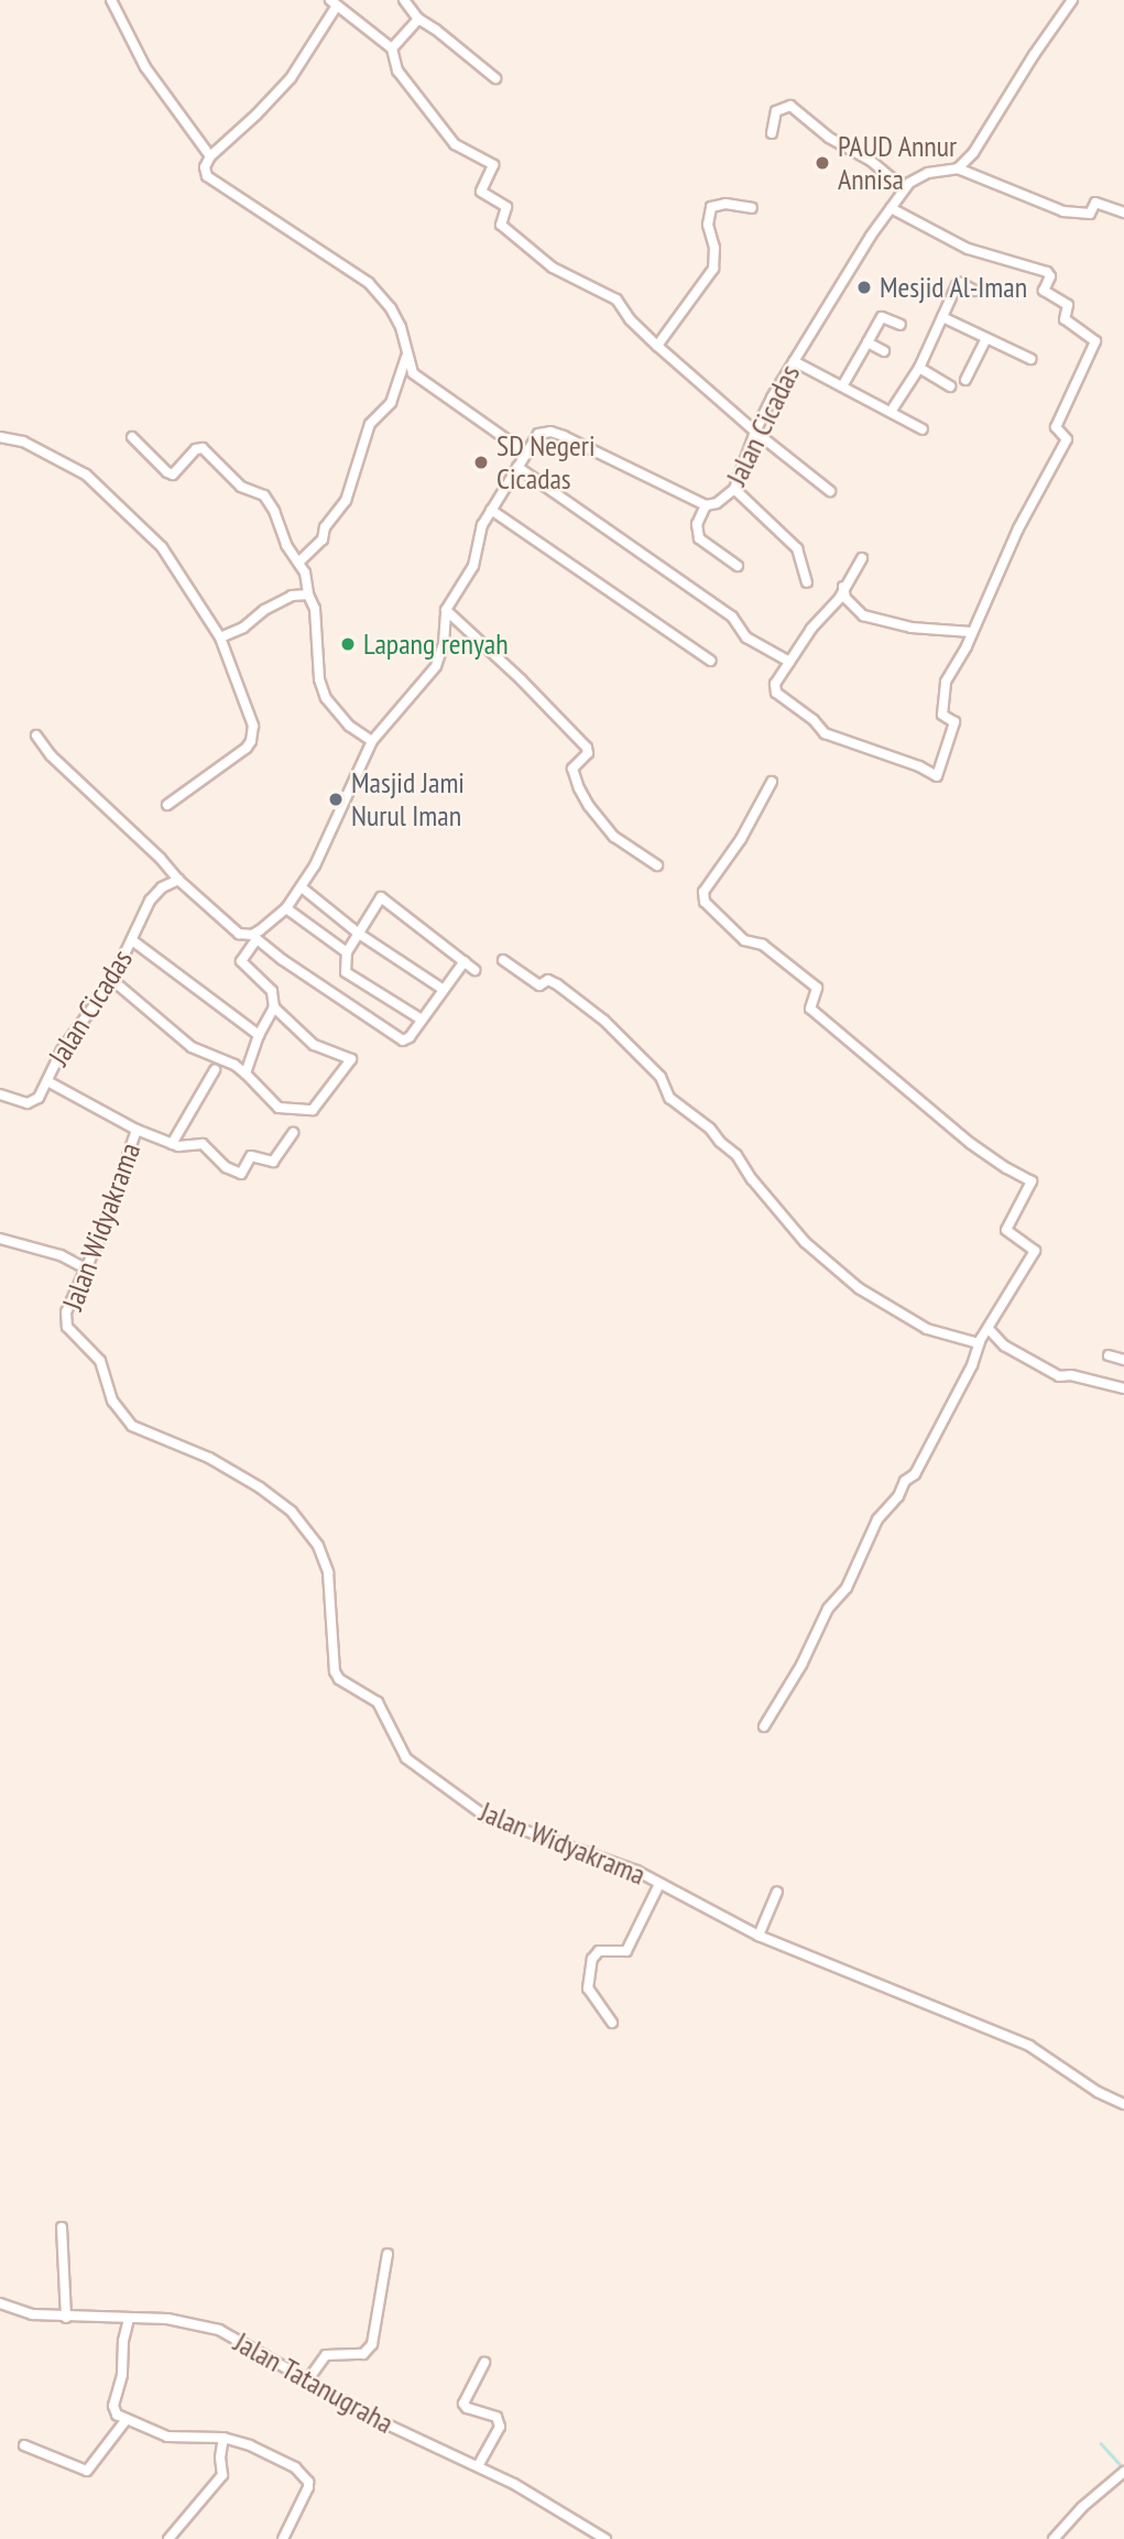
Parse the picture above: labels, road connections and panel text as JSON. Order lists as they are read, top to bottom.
{
  "streets": {
    "street": ["Jalan Cicadas", "Jalan Widyakrama", "Jalan Tatanugraha"]
  },
  "crossings": [
    ["Jalan Cicadas", "Jalan Widyakrama"]
  ],
  "places": [
    "PAUD Annur Annisa",
    "Mesjid Al-Iman",
    "SD Negeri Cicadas",
    "Lapang renyah",
    "Masjid Jami Nurul Iman"
  ]
}
